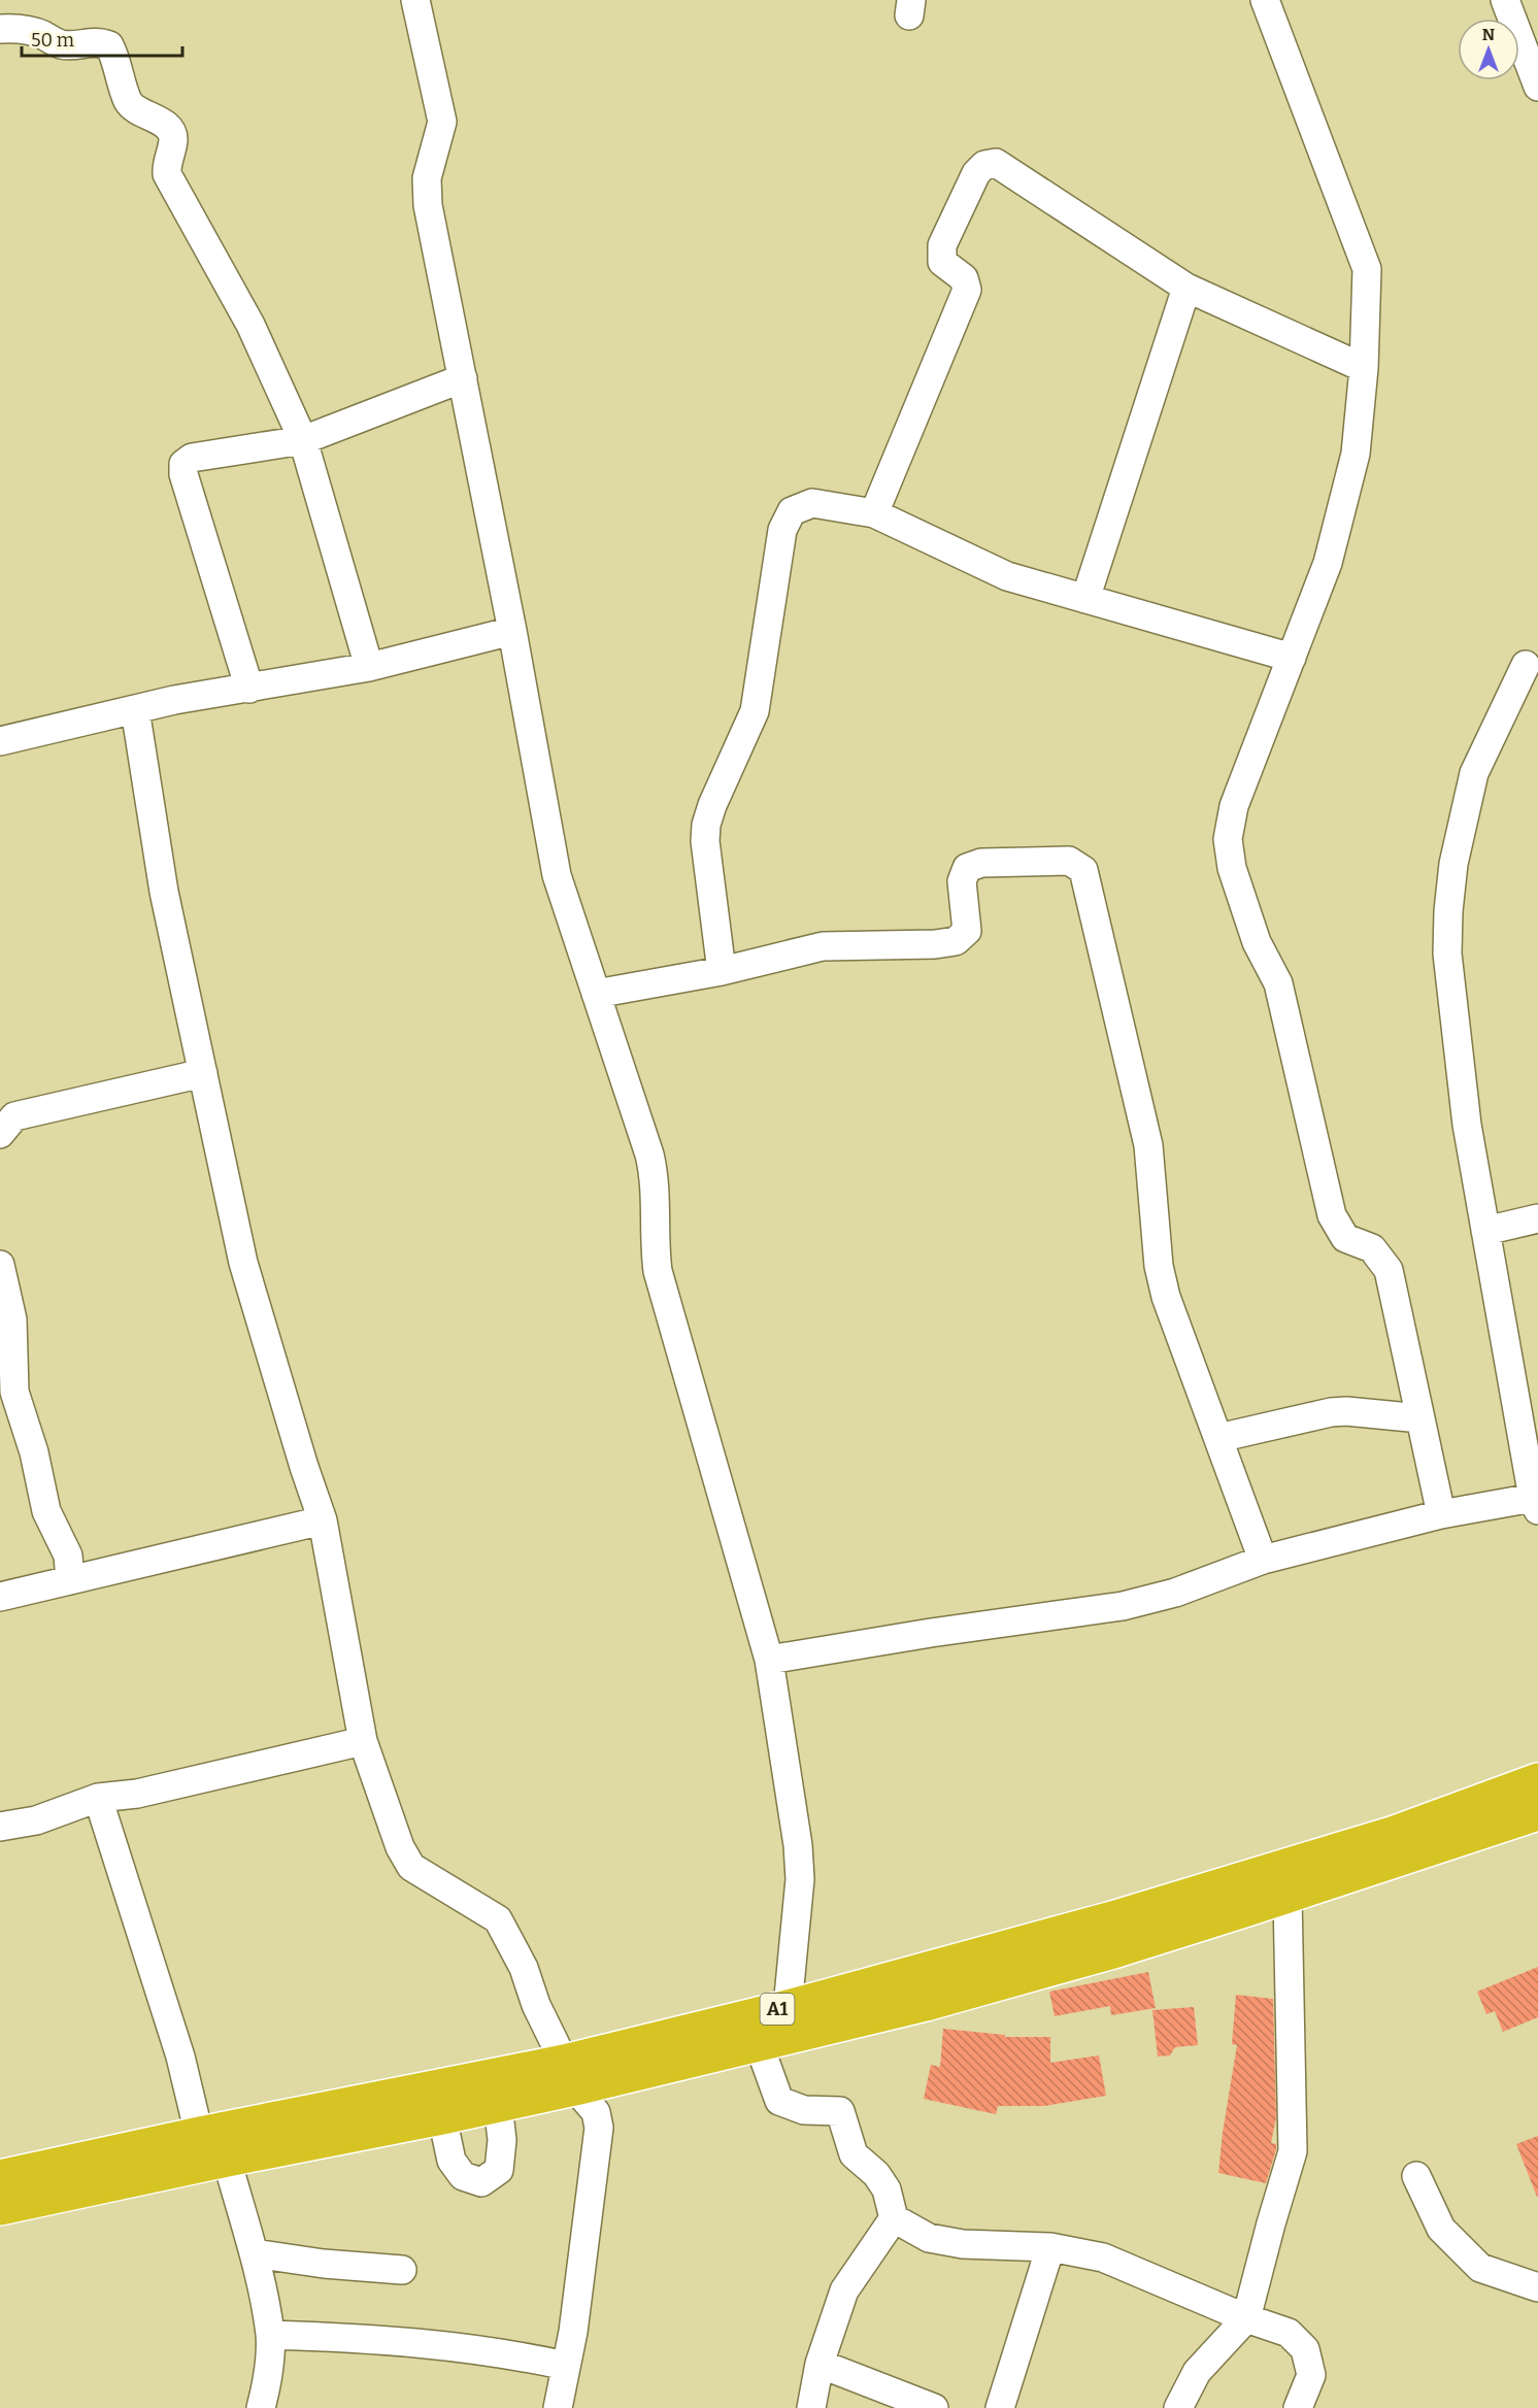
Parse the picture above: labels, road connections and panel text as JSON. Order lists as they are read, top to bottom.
{
  "streets": {
    "highway": ["A1"]
  },
  "scale_bar": "50 m",
  "north": "top"
}
